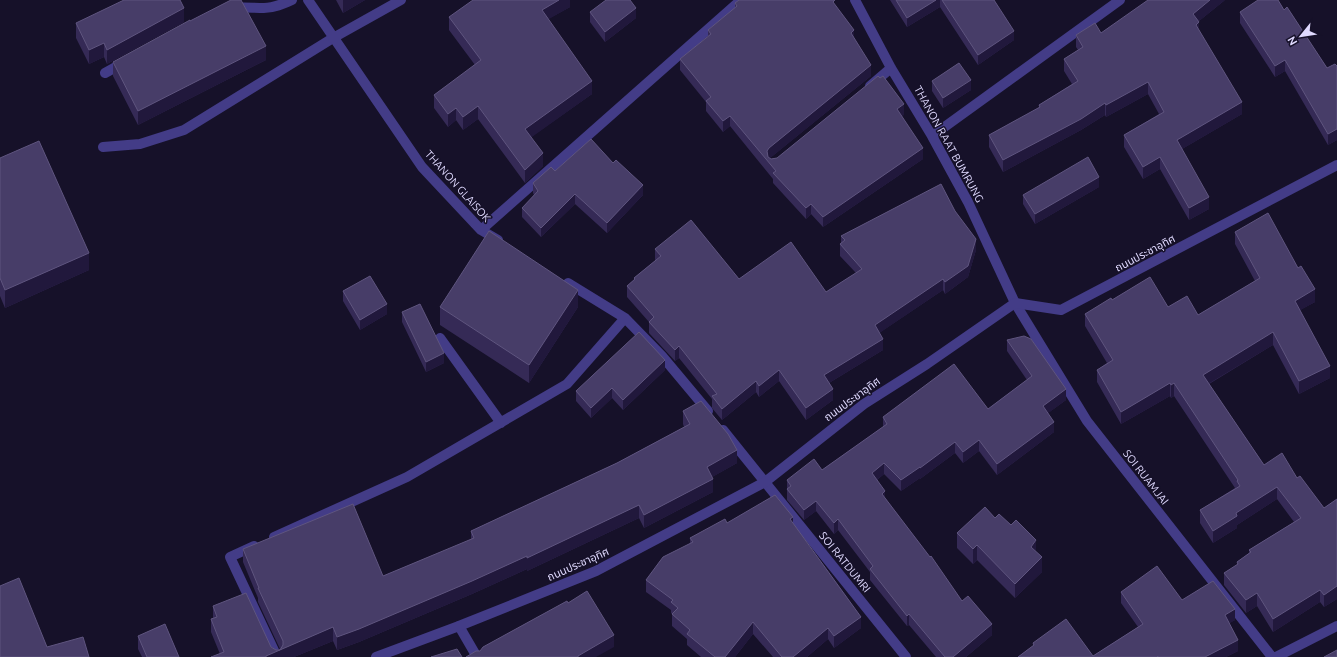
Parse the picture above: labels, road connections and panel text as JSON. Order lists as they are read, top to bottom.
{
  "streets": {
    "street": [
      "THANON RAAT BUMRUNG",
      "THANON GLAISOK",
      "ถนนประชาอุทิศ",
      "SOI RUAMJAI",
      "SOI RATDUMRI"
    ]
  },
  "crossings": [
    ["THANON RAAT BUMRUNG", "ถนนประชาอุทิศ"],
    ["THANON RAAT BUMRUNG", "SOI RUAMJAI"],
    ["ถนนประชาอุทิศ", "SOI RUAMJAI"],
    ["ถนนประชาอุทิศ", "SOI RATDUMRI"]
  ],
  "north": "bottom left"
}
